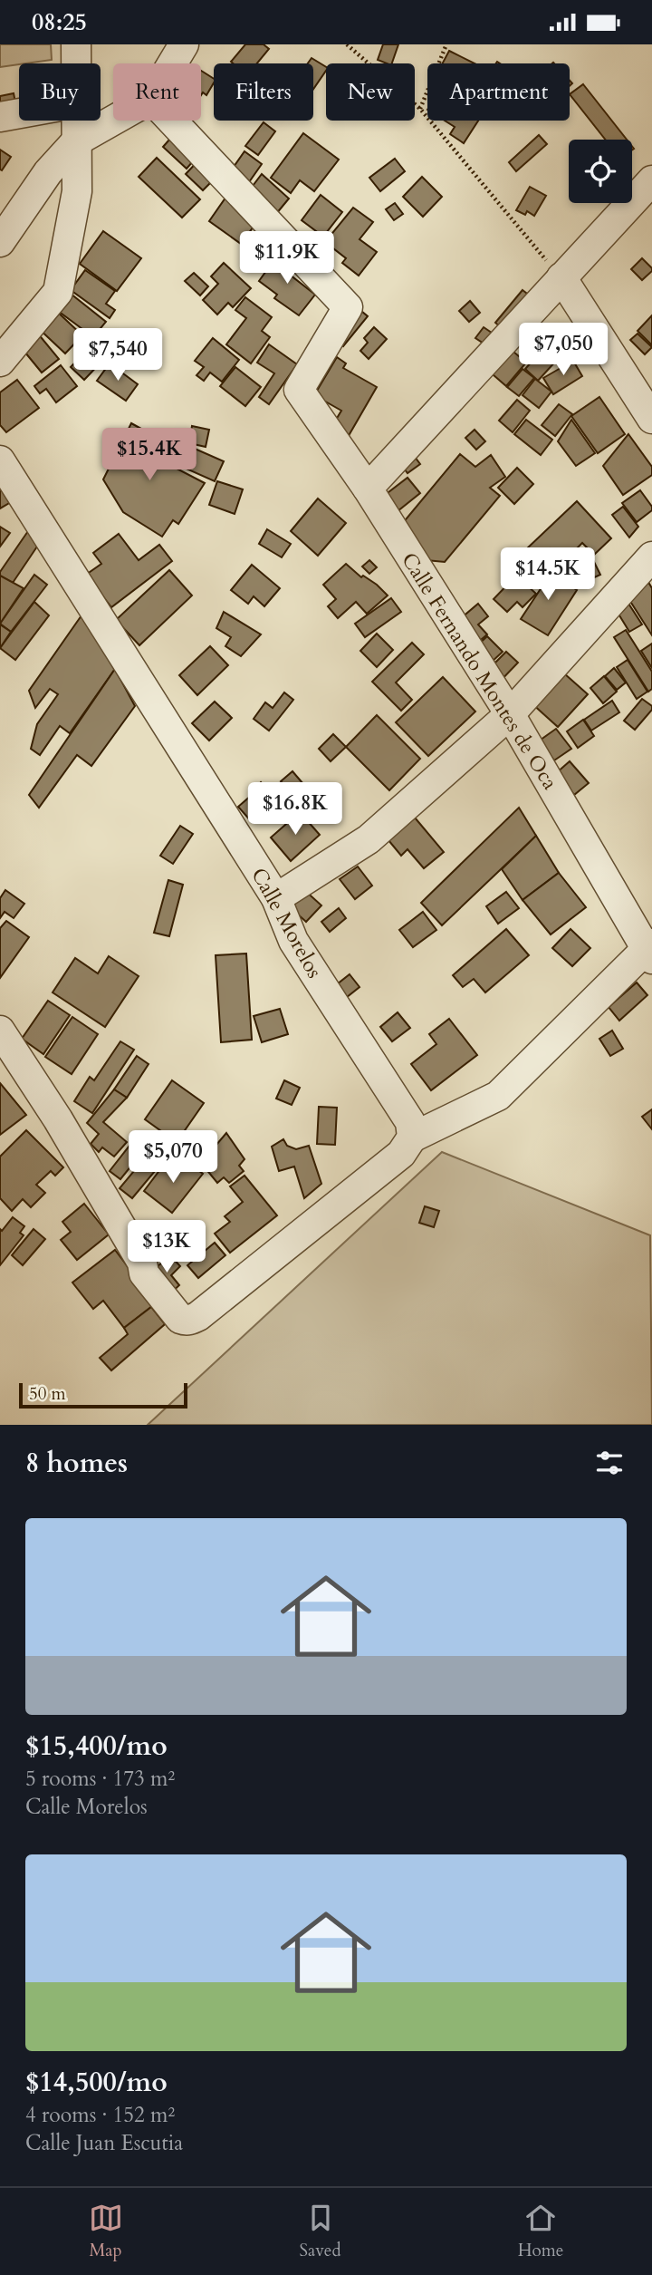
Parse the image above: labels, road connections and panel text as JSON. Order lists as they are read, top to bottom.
{
  "streets": {
    "street": ["Calle Fernando Montes de Oca", "Calle Morelos"]
  },
  "scale_bar": "50 m",
  "page": {
    "status": "08:25",
    "chip": [
      "Buy",
      "Rent",
      "Filters",
      "New",
      "Apartment"
    ],
    "price": [
      "$11.9K",
      "$7,050",
      "$7,540",
      "$15.4K",
      "$14.5K",
      "$16.8K",
      "$5,070",
      "$13K"
    ],
    "scale": "50 m",
    "heading": "8 homes",
    "list": [
      {
        "name": "$15,400/mo",
        "note": "5 rooms · 173 m² · Calle Morelos"
      },
      {
        "name": "$14,500/mo",
        "note": "4 rooms · 152 m² · Calle Juan Escutia"
      }
    ],
    "tabs": ["Map", "Saved", "Home"]
  }
}
